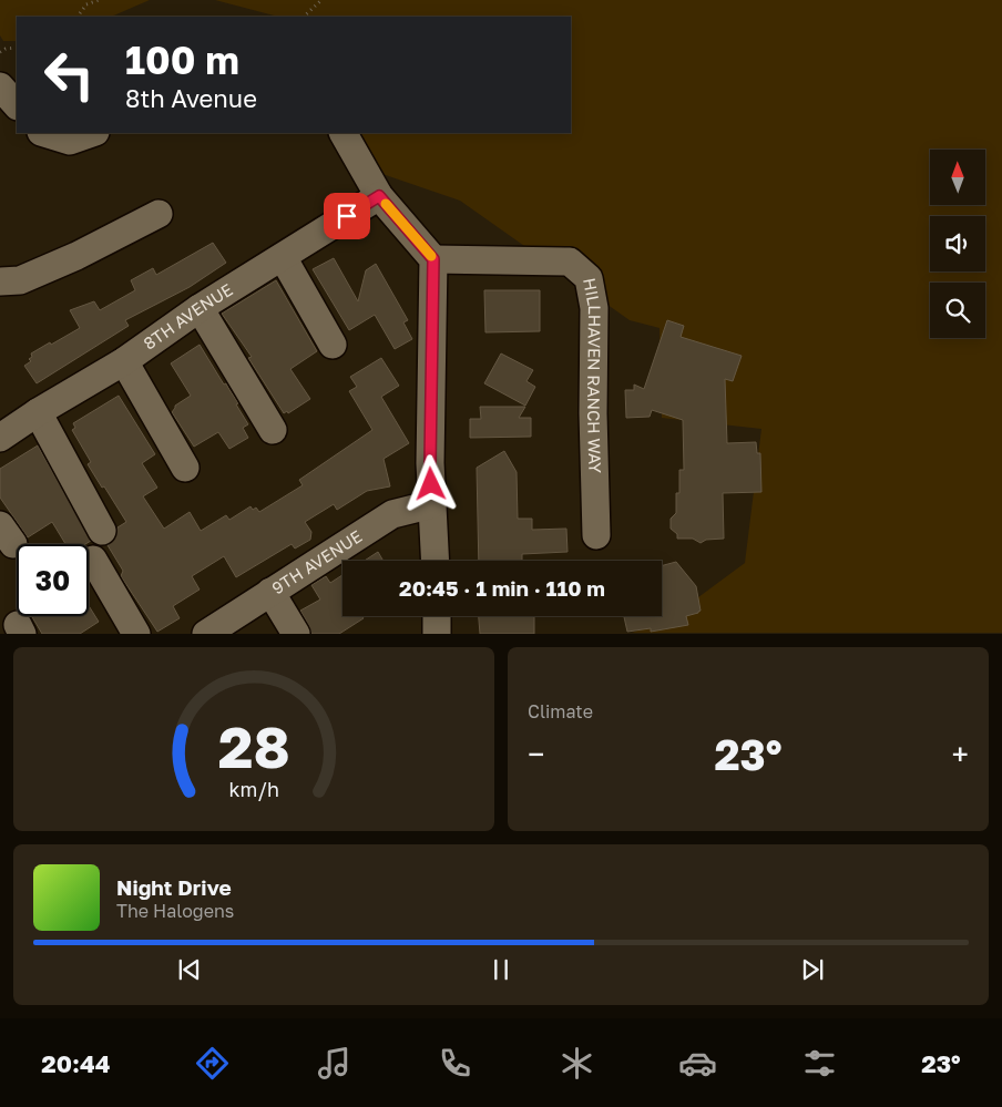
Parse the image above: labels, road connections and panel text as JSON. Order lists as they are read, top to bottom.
{
  "streets": {
    "street": ["8TH AVENUE", "HILLHAVEN RANCH WAY", "9TH AVENUE"]
  },
  "north": "top",
  "page": {
    "turn": ["100 m", "8th Avenue"],
    "limit": "30",
    "trip": "20:45 · 1 min · 110 m",
    "tile": "Climate",
    "heat": ["−", "23°", "+"],
    "song": ["Night Drive", "The Halogens"],
    "tabs": ["20:44", "23°"],
    "gauge": ["28", "km/h"]
  }
}
